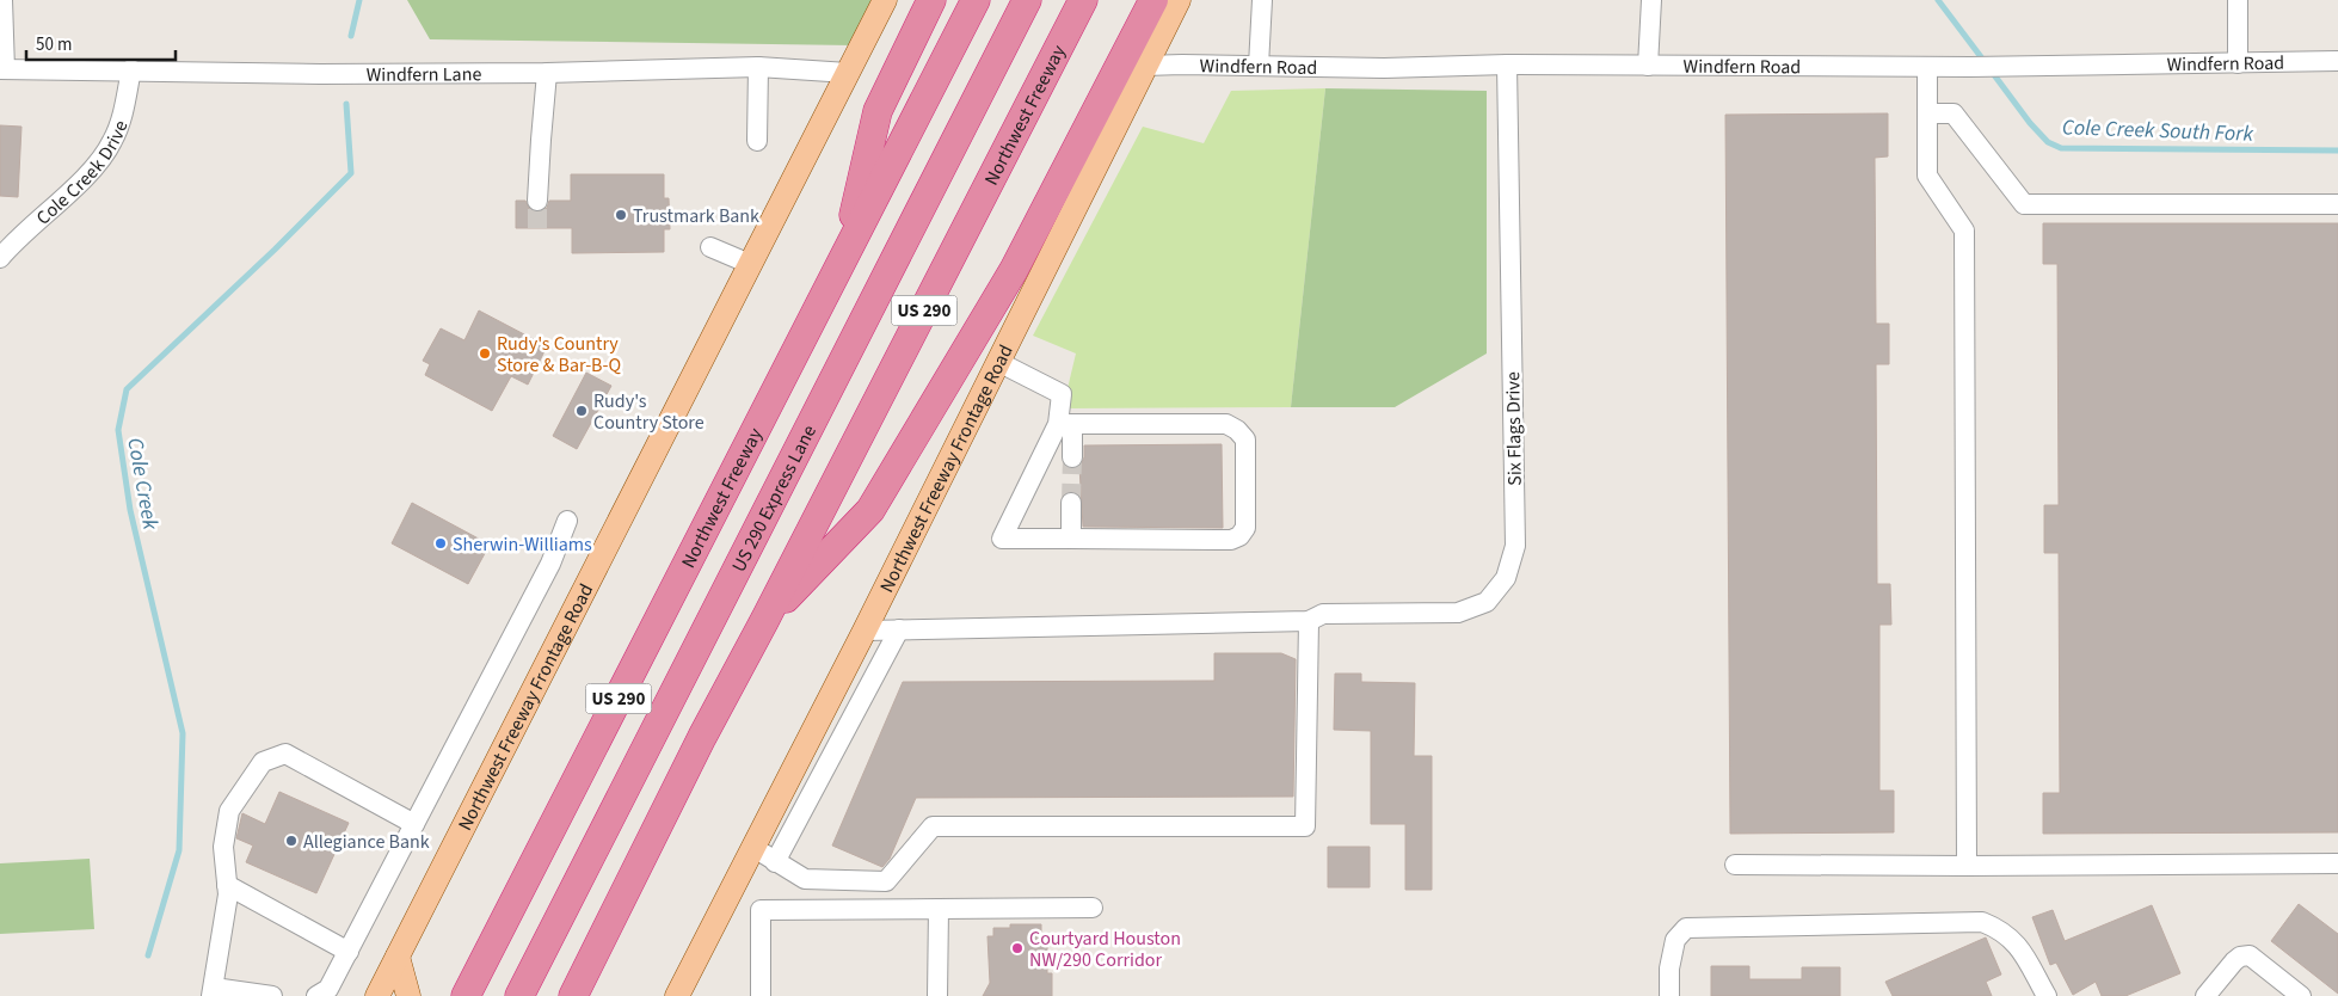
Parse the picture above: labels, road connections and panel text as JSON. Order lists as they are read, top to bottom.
{
  "streets": {
    "highway": ["Northwest Freeway", "US 290", "US 290 Express Lane"],
    "main road": ["Northwest Freeway Frontage Road"],
    "street": [
      "Windfern Road",
      "Windfern Lane",
      "Cole Creek Drive",
      "Six Flags Drive"
    ]
  },
  "crossings": [
    ["Windfern Road", "Six Flags Drive"],
    ["Windfern Road", "Northwest Freeway Frontage Road"],
    ["Windfern Lane", "Cole Creek Drive"],
    ["Windfern Lane", "Northwest Freeway Frontage Road"],
    ["Six Flags Drive", "Northwest Freeway Frontage Road"]
  ],
  "water": ["Cole Creek South Fork", "Cole Creek"],
  "places": [
    "Trustmark Bank",
    "Rudy's Country Store & Bar-B-Q",
    "Rudy's Country Store",
    "Sherwin-Williams",
    "Allegiance Bank",
    "Courtyard Houston NW/290 Corridor"
  ],
  "scale_bar": "50 m"
}
